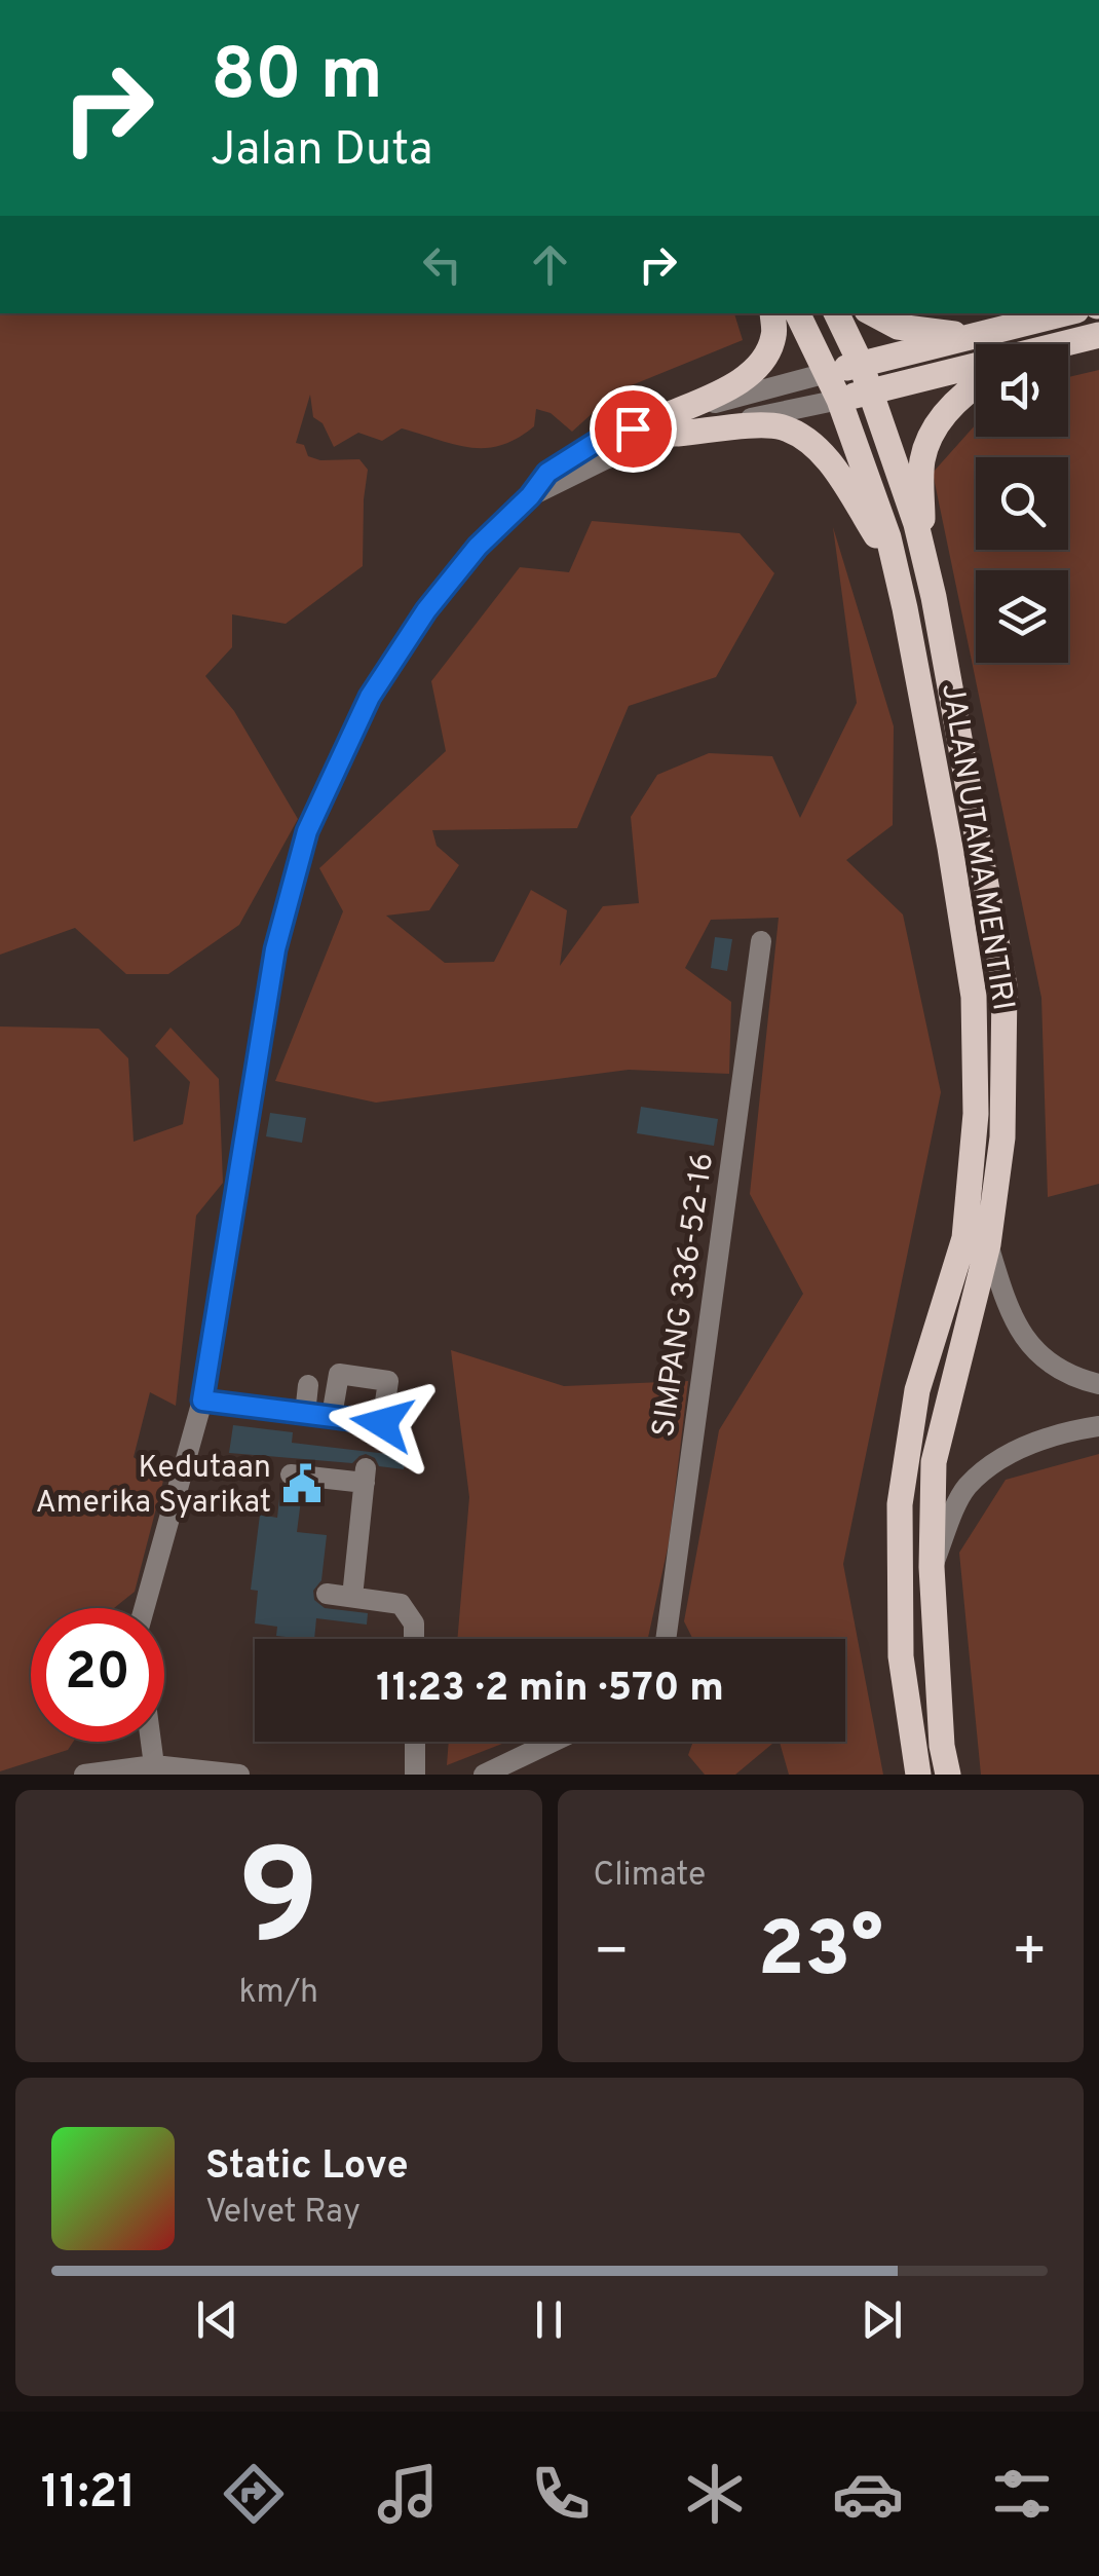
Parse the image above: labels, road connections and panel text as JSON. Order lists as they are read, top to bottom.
{
  "streets": {
    "main road": ["JALAN UTAMA MENTIRI"],
    "street": ["SIMPANG 336-52-16"]
  },
  "places": {
    "public building": ["Kedutaan Amerika Syarikat"]
  },
  "page": {
    "turn": ["80 m", "Jalan Duta"],
    "limit": "20",
    "trip": "11:23 · 2 min · 570 m",
    "tile": [
      ["9", "km/h"],
      "Climate"
    ],
    "heat": ["−", "23°", "+"],
    "song": ["Static Love", "Velvet Ray"],
    "tabs": "11:21"
  }
}
